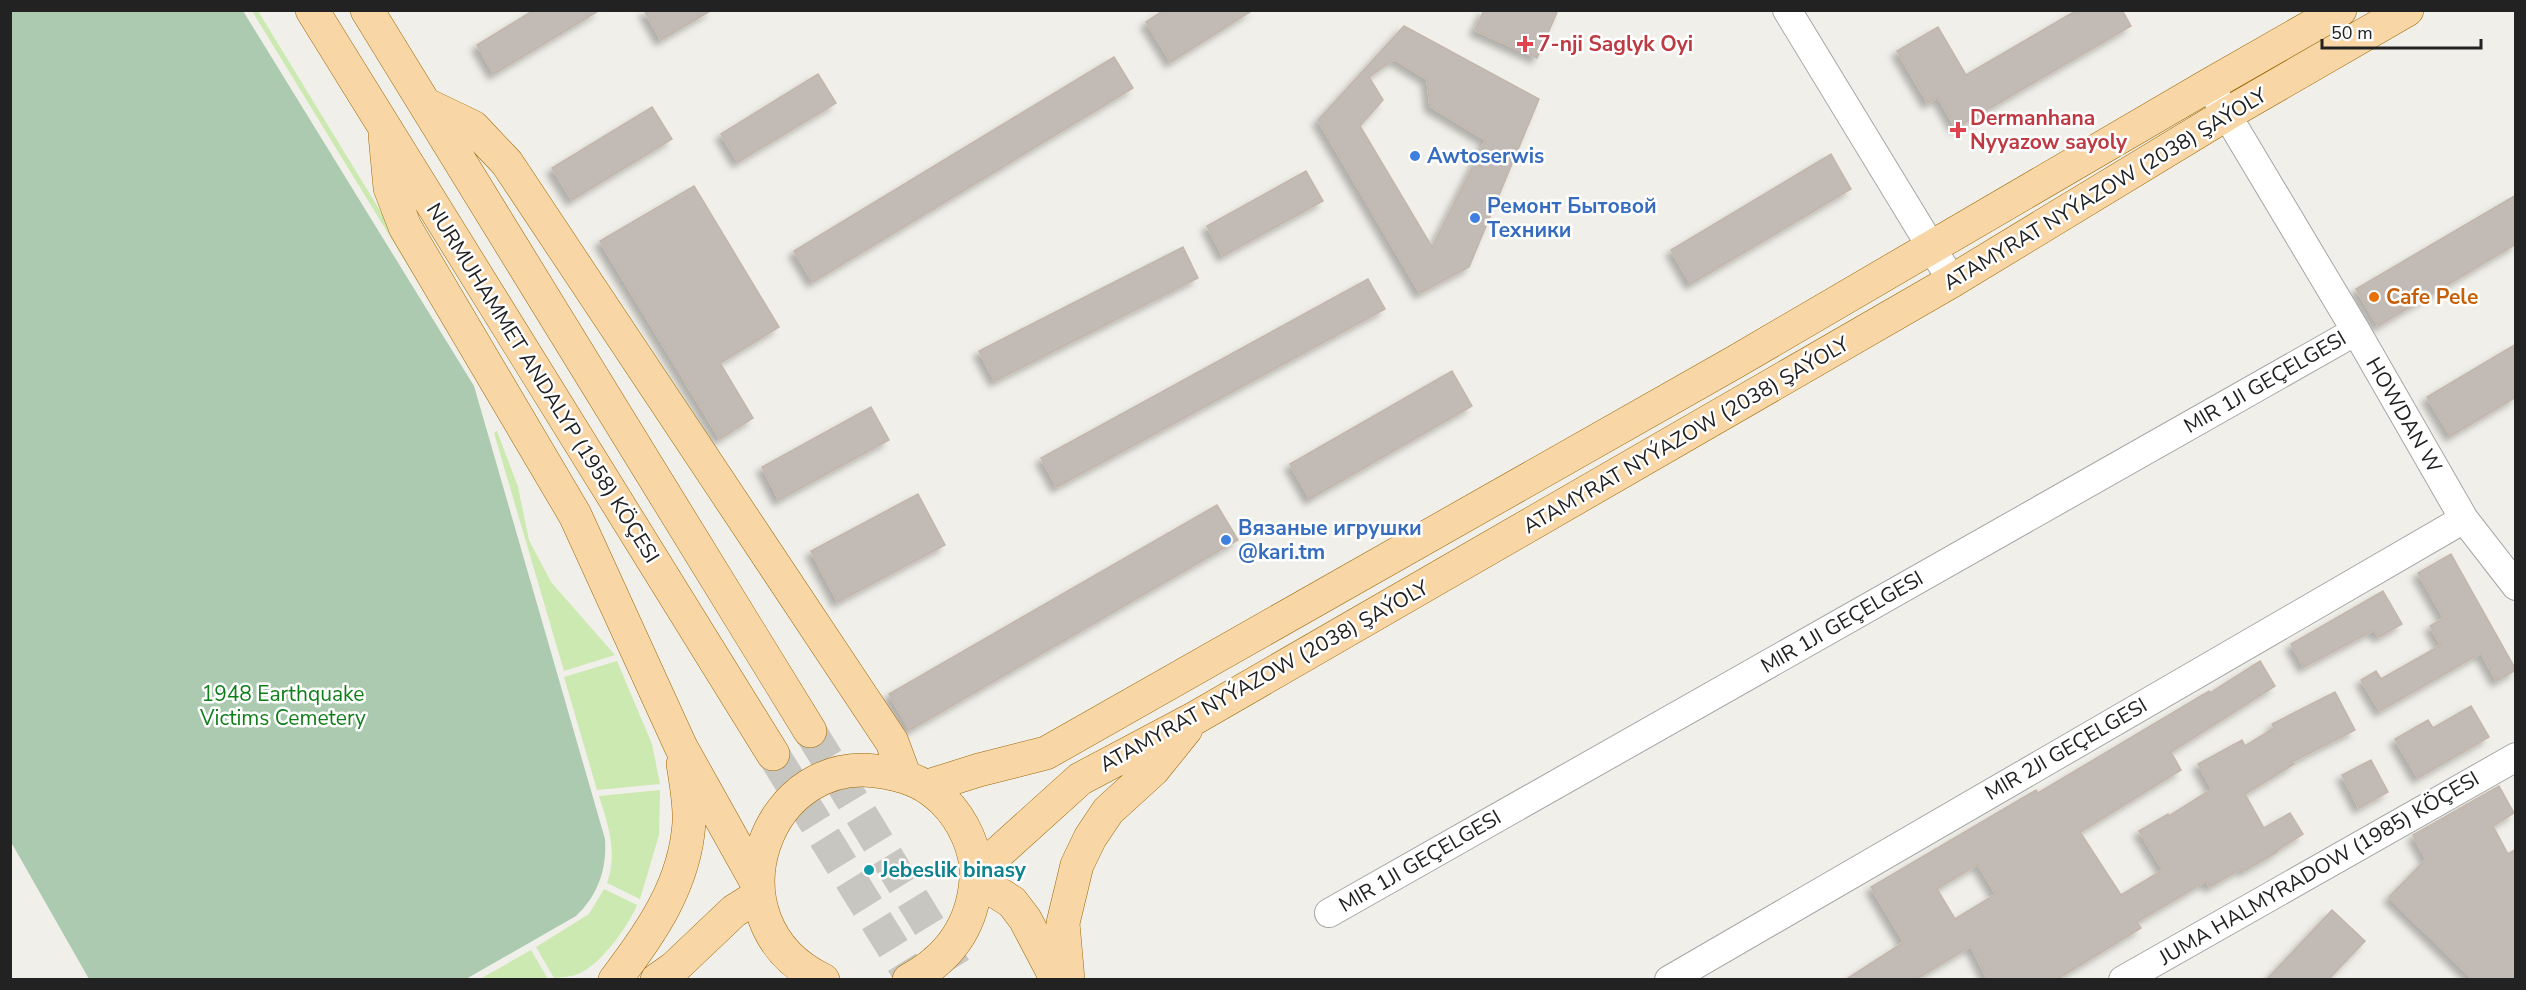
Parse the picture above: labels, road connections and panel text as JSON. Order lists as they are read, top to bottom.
{
  "streets": {
    "main road": ["ATAMYRAT NYÝAZOW (2038) ŞAÝOLY", "NURMUHAMMET ANDALYP (1958) KÖÇESI"],
    "street": [
      "MIR 1JI GEÇELGESI",
      "HOWDAN W",
      "MIR 2JI GEÇELGESI",
      "JUMA HALMYRADOW (1985) KÖÇESI"
    ]
  },
  "crossings": [
    ["ATAMYRAT NYÝAZOW (2038) ŞAÝOLY", "HOWDAN W"],
    ["MIR 1JI GEÇELGESI", "HOWDAN W"],
    ["HOWDAN W", "MIR 2JI GEÇELGESI"]
  ],
  "parks": ["1948 Earthquake Victims Cemetery"],
  "places": {
    "health": ["7-nji Saglyk Oyi", "Dermanhana Nyyazow sayoly"],
    "other": [
      "Awtoserwis",
      "Ремонт Бытовой Техники",
      "Cafe Pele",
      "Вязаные игрушки @kari.tm",
      "Jebeslik binasy"
    ]
  },
  "scale_bar": "50 m"
}
